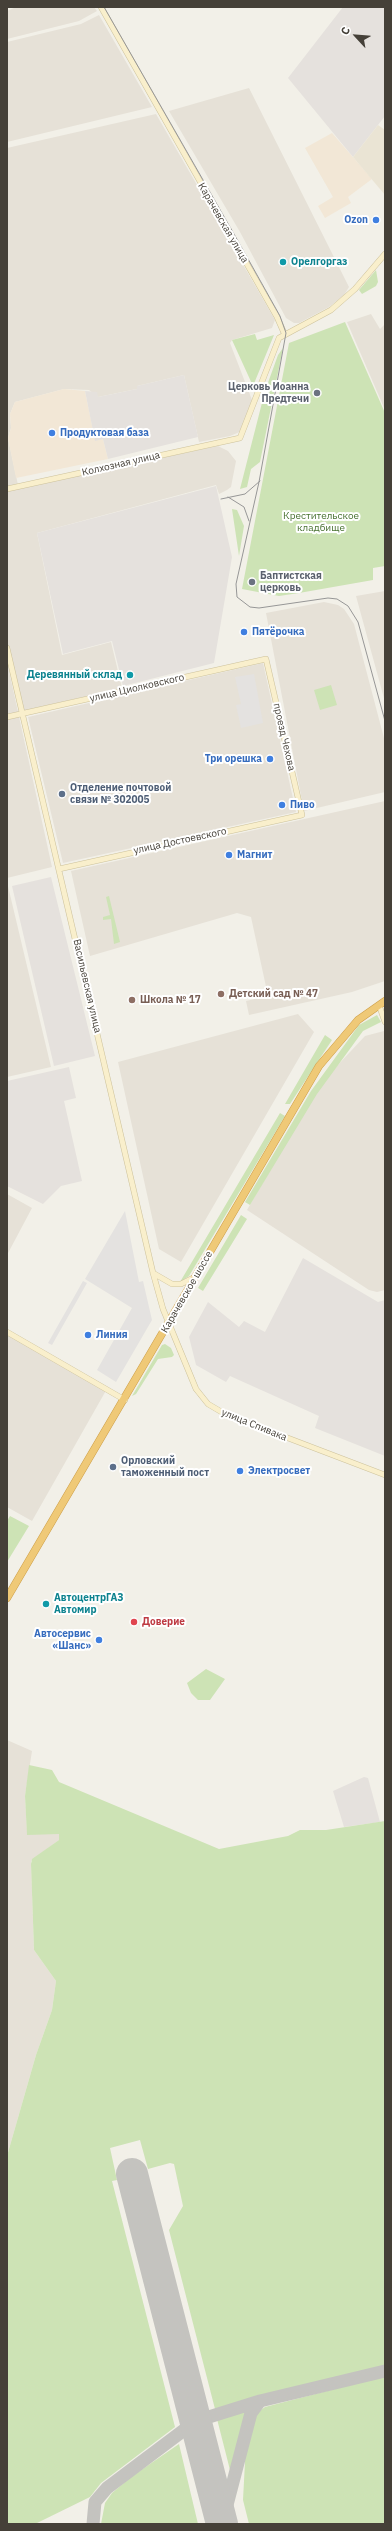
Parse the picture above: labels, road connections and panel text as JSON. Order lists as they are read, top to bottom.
{
  "streets": {
    "highway": ["Карачевское шоссе"],
    "street": [
      "Карачевская улица",
      "Колхозная улица",
      "улица Циолковского",
      "проезд Чехова",
      "улица Достоевского",
      "Васильевская улица",
      "улица Спивака"
    ]
  },
  "crossings": [
    ["Карачевская улица", "Колхозная улица"],
    ["улица Циолковского", "проезд Чехова"],
    ["улица Циолковского", "Васильевская улица"],
    ["проезд Чехова", "улица Достоевского"],
    ["улица Достоевского", "Васильевская улица"],
    ["Васильевская улица", "Карачевское шоссе"],
    ["Васильевская улица", "улица Спивака"],
    ["Карачевское шоссе", "улица Спивака"]
  ],
  "parks": ["Крестительское кладбище"],
  "places": [
    "Ozon",
    "Орелгоргаз",
    "Церковь Иоанна Предтечи",
    "Продуктовая база",
    "Баптистская церковь",
    "Пятёрочка",
    "Деревянный склад",
    "Три орешка",
    "Отделение почтовой связи № 302005",
    "Пиво",
    "Магнит",
    "Детский сад № 47",
    "Школа № 17",
    "Линия",
    "Орловский таможенный пост",
    "Электросвет",
    "АвтоцентрГАЗ Автомир",
    "Доверие",
    "Автосервис «Шанс»"
  ],
  "north": "top left"
}
